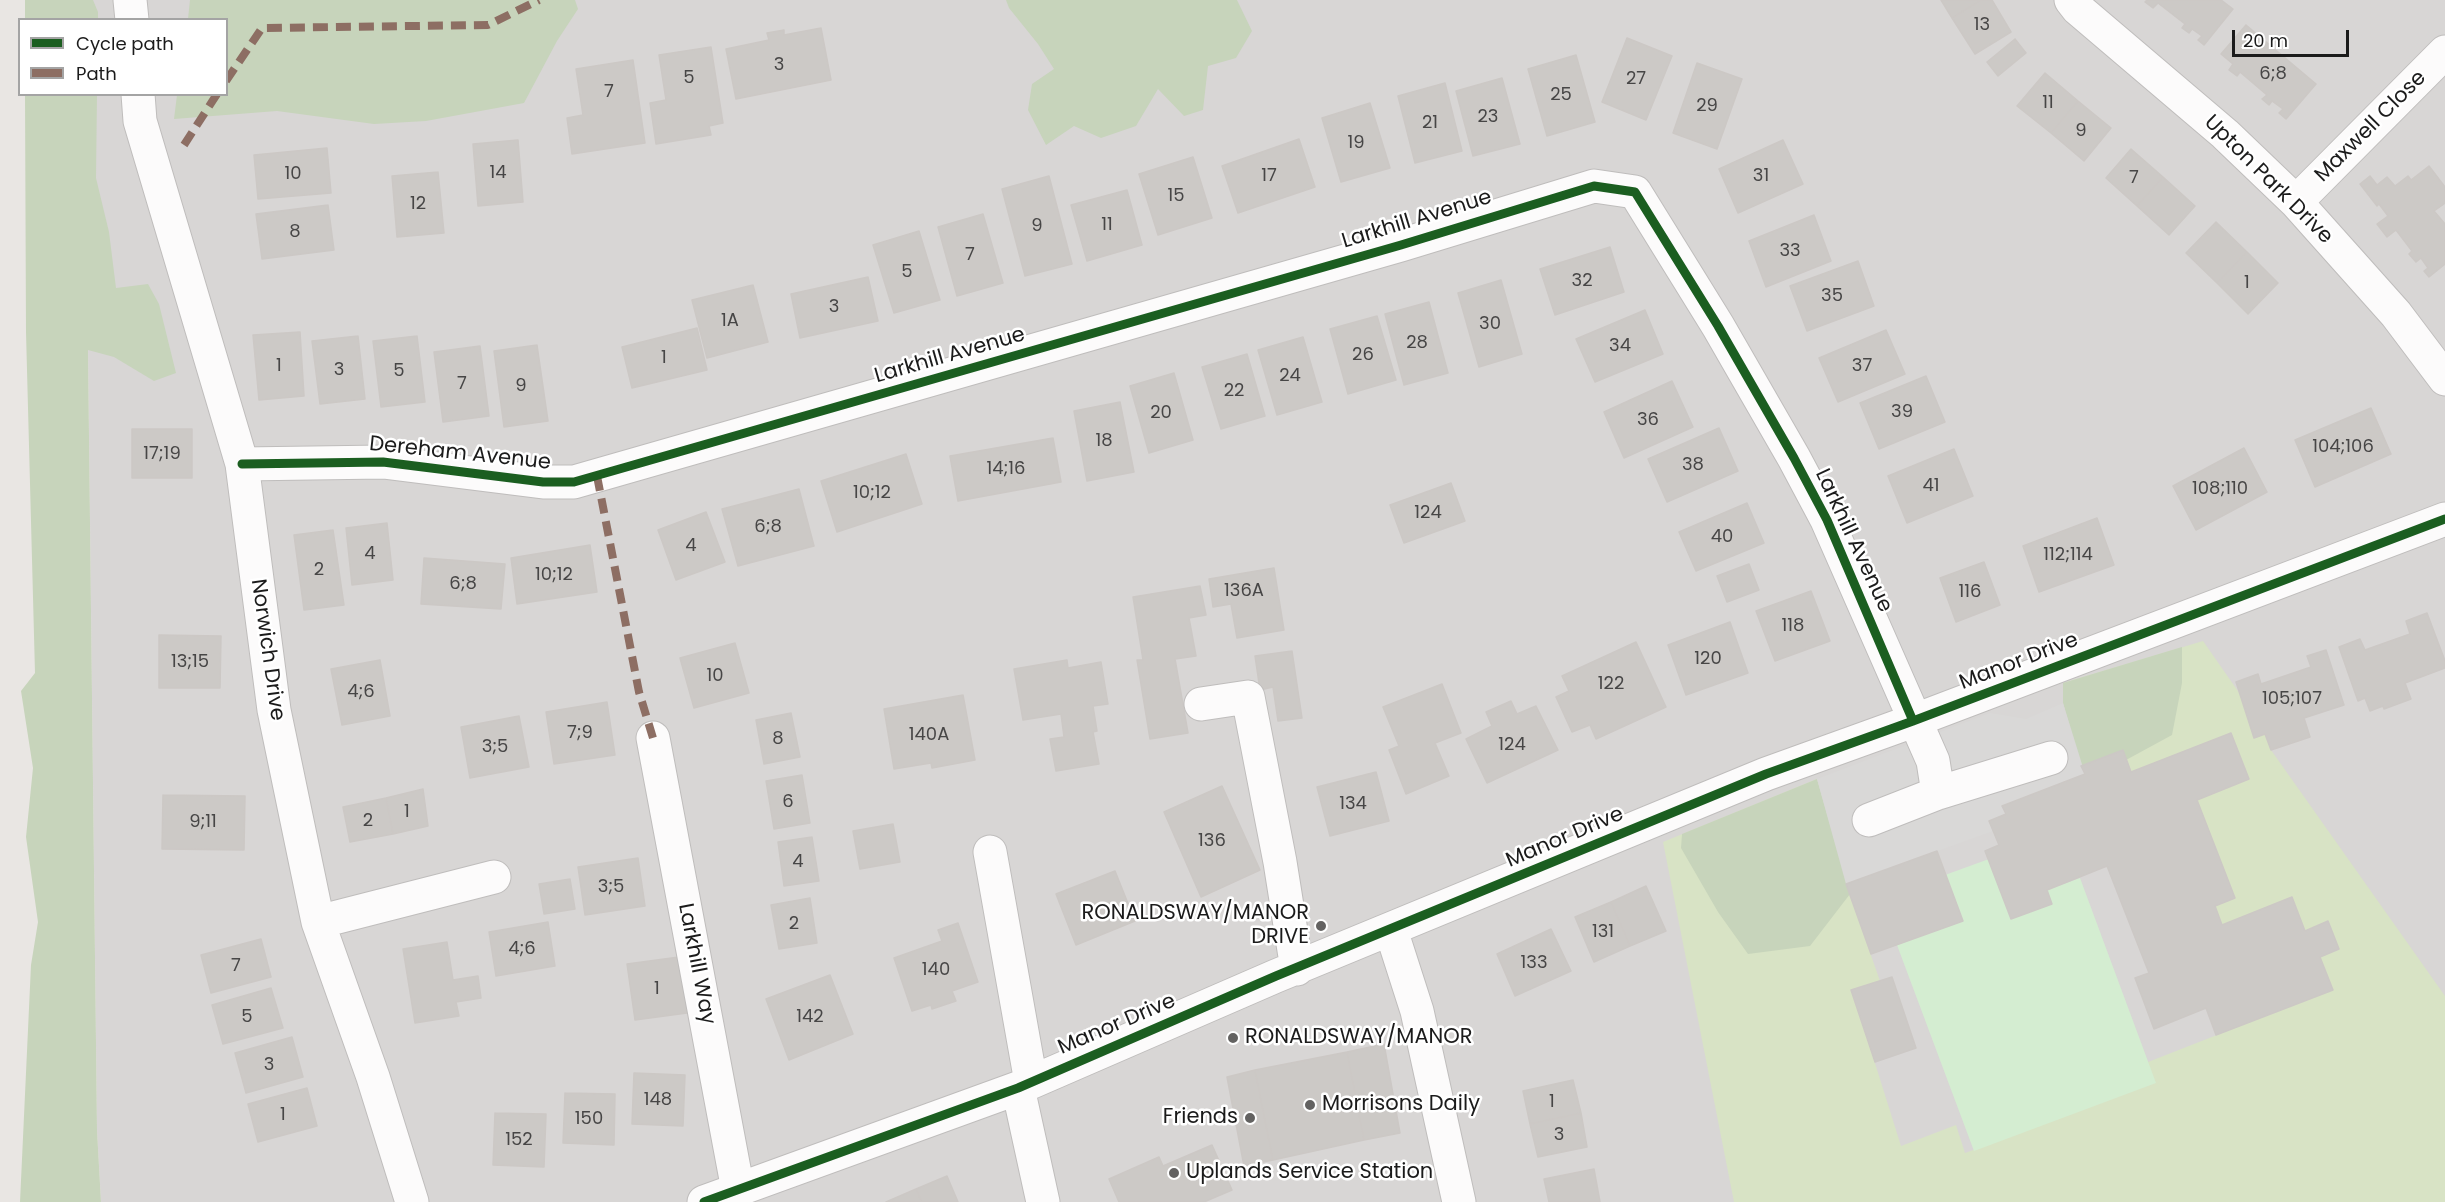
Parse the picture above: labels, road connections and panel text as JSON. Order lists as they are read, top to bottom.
{
  "streets": {
    "street": [
      "Maxwell Close",
      "Upton Park Drive",
      "Larkhill Avenue",
      "Dereham Avenue",
      "Norwich Drive",
      "Manor Drive",
      "Larkhill Way"
    ]
  },
  "crossings": [
    ["Maxwell Close", "Upton Park Drive"],
    ["Larkhill Avenue", "Dereham Avenue"],
    ["Larkhill Avenue", "Manor Drive"],
    ["Dereham Avenue", "Norwich Drive"],
    ["Manor Drive", "Larkhill Way"]
  ],
  "places": [
    "RONALDSWAY/MANOR DRIVE",
    "RONALDSWAY/MANOR",
    "Morrisons Daily",
    "Friends",
    "Uplands Service Station"
  ],
  "house_numbers": [
    "13",
    "3",
    "6;8",
    "5",
    "27",
    "7",
    "25",
    "11",
    "29",
    "23",
    "21",
    "9",
    "19",
    "14",
    "10",
    "17",
    "31",
    "7",
    "15",
    "12",
    "11",
    "9",
    "8",
    "33",
    "7",
    "5",
    "32",
    "1",
    "35",
    "3",
    "1A",
    "30",
    "28",
    "34",
    "26",
    "1",
    "1",
    "37",
    "3",
    "5",
    "24",
    "7",
    "9",
    "22",
    "39",
    "20",
    "36",
    "18",
    "104;106",
    "17;19",
    "38",
    "14;16",
    "41",
    "108;110",
    "10;12",
    "124",
    "6;8",
    "40",
    "4",
    "4",
    "112;114",
    "2",
    "10;12",
    "6;8",
    "136A",
    "116",
    "118",
    "120",
    "13;15",
    "10",
    "122",
    "4;6",
    "105;107",
    "7;9",
    "140A",
    "8",
    "124",
    "3;5",
    "6",
    "134",
    "1",
    "2",
    "9;11",
    "136",
    "4",
    "3;5",
    "2",
    "131",
    "4;6",
    "133",
    "7",
    "140",
    "1",
    "5",
    "142",
    "3",
    "148",
    "1",
    "1",
    "150",
    "3",
    "152"
  ],
  "legend": ["Cycle path", "Path"],
  "scale_bar": "20 m"
}
